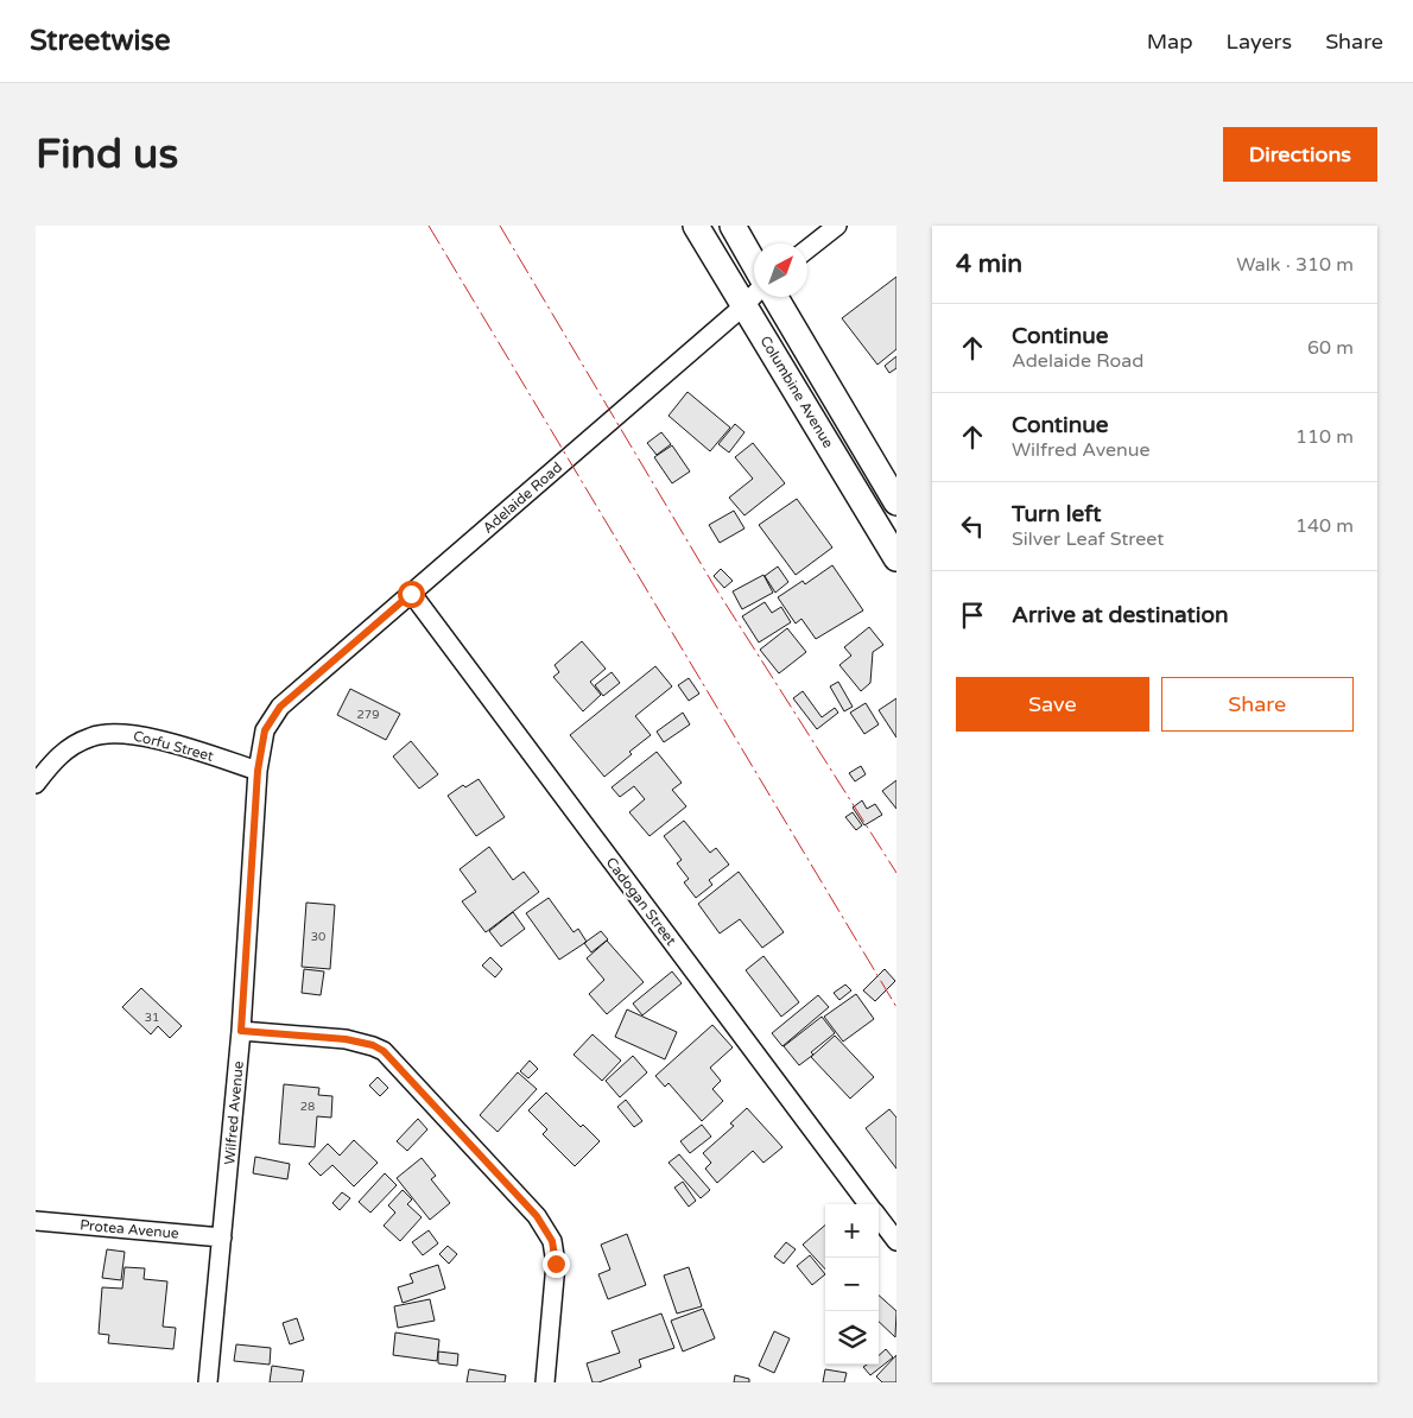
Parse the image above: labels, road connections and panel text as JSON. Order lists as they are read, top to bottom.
{
  "streets": {
    "main road": ["Columbine Avenue"],
    "street": [
      "Adelaide Road",
      "Corfu Street",
      "Cadogan Street",
      "Wilfred Avenue",
      "Protea Avenue"
    ]
  },
  "crossings": [
    ["Columbine Avenue", "Adelaide Road"],
    ["Adelaide Road", "Cadogan Street"],
    ["Adelaide Road", "Wilfred Avenue"],
    ["Corfu Street", "Wilfred Avenue"],
    ["Wilfred Avenue", "Protea Avenue"]
  ],
  "house_numbers": [
    "279",
    "30",
    "31",
    "28"
  ],
  "north": "top right",
  "page": {
    "header": "Streetwise",
    "nav": ["Map", "Layers", "Share"],
    "buttons": [
      "Directions",
      ["Save", "Share"]
    ],
    "title": "Find us",
    "heading": ["4 min", "Walk · 310 m"],
    "list": [
      ["Continue", "Adelaide Road", "60 m"],
      ["Continue", "Wilfred Avenue", "110 m"],
      ["Turn left", "Silver Leaf Street", "140 m"],
      "Arrive at destination"
    ],
    "map_buttons": ["+", "−"]
  }
}
